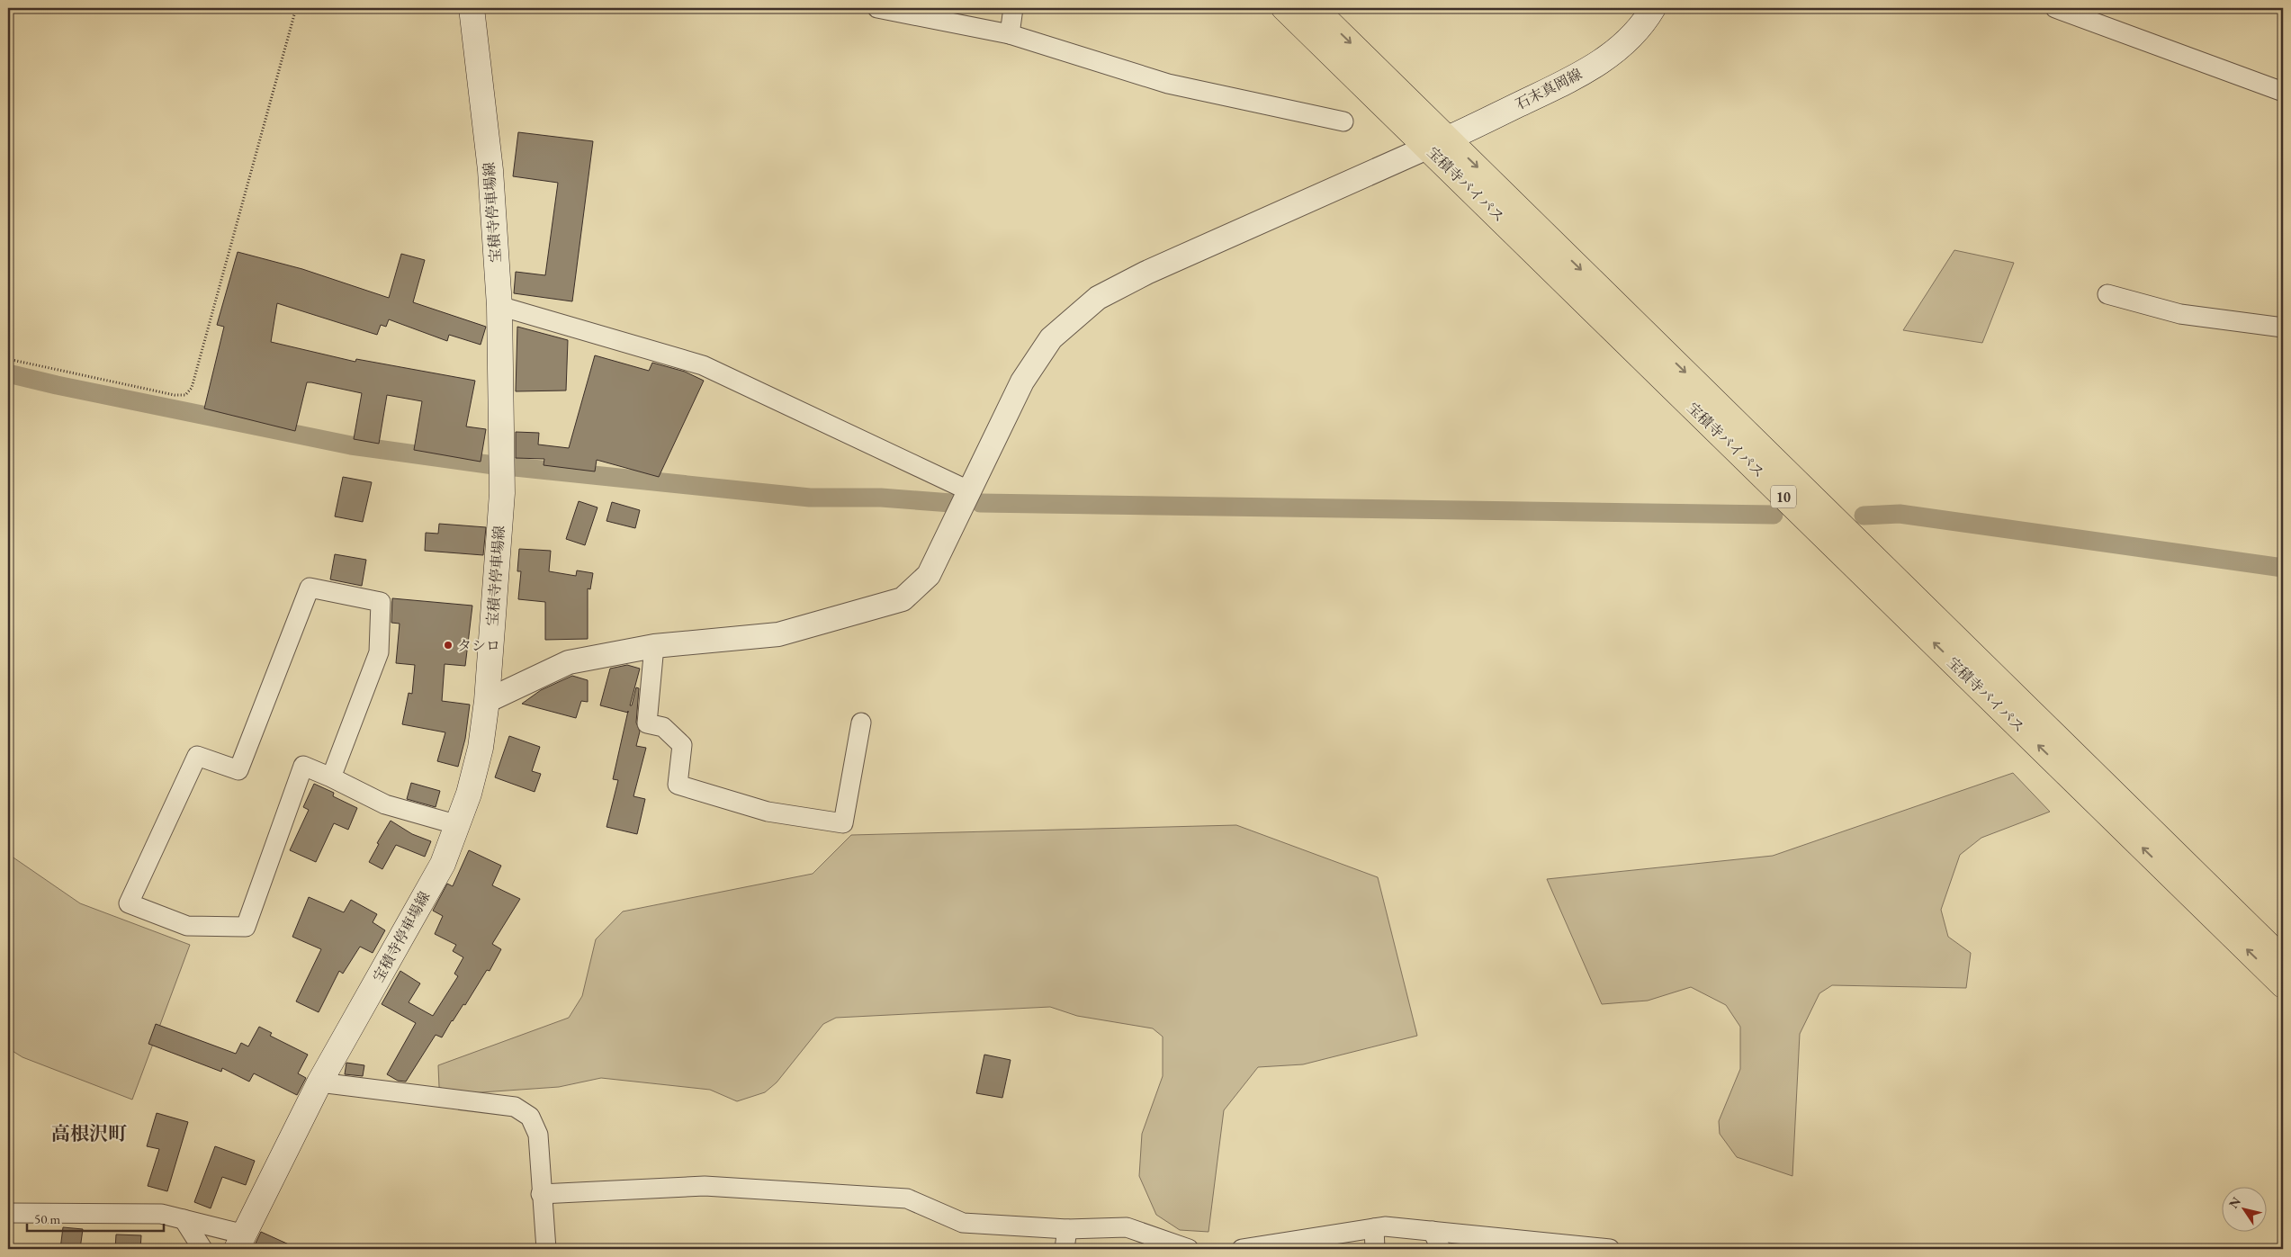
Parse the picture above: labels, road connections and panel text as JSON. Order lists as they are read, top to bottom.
{
  "streets": {
    "main road": [
      "石末真岡線",
      "宝積寺バイパス",
      "宝積寺停車場線",
      "10"
    ]
  },
  "crossings": [
    ["石末真岡線", "宝積寺バイパス"]
  ],
  "districts": ["高根沢町"],
  "places": ["タシロ"],
  "scale_bar": "50 m",
  "north": "top left"
}
